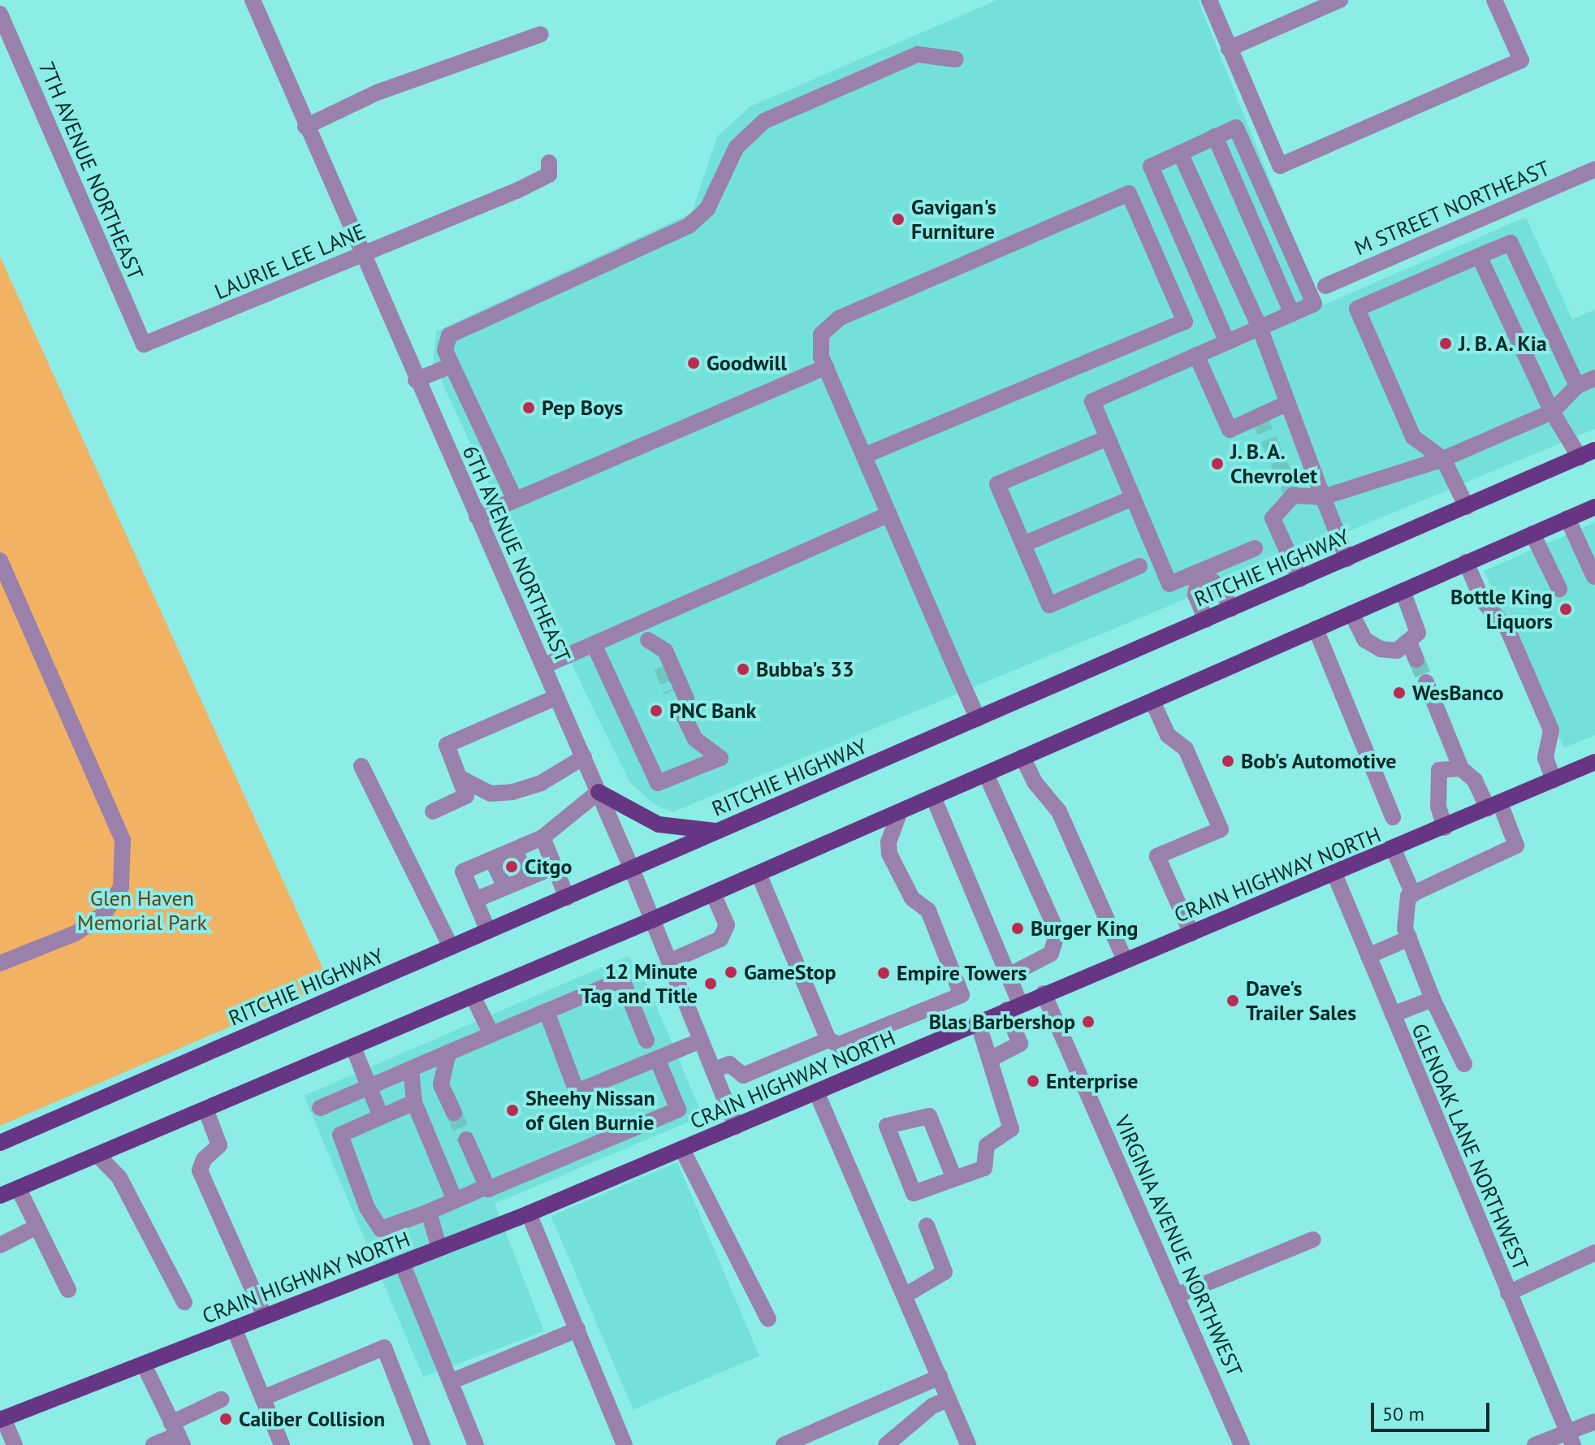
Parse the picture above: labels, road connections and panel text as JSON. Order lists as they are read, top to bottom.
{
  "streets": {
    "main road": ["RITCHIE HIGHWAY", "CRAIN HIGHWAY NORTH"],
    "street": [
      "7TH AVENUE NORTHEAST",
      "M STREET NORTHEAST",
      "LAURIE LEE LANE",
      "6TH AVENUE NORTHEAST",
      "GLENOAK LANE NORTHWEST",
      "VIRGINIA AVENUE NORTHWEST"
    ]
  },
  "crossings": [
    ["7TH AVENUE NORTHEAST", "LAURIE LEE LANE"],
    ["LAURIE LEE LANE", "6TH AVENUE NORTHEAST"],
    ["6TH AVENUE NORTHEAST", "RITCHIE HIGHWAY"],
    ["6TH AVENUE NORTHEAST", "CRAIN HIGHWAY NORTH"],
    ["CRAIN HIGHWAY NORTH", "GLENOAK LANE NORTHWEST"],
    ["CRAIN HIGHWAY NORTH", "VIRGINIA AVENUE NORTHWEST"]
  ],
  "parks": ["Glen Haven Memorial Park"],
  "places": [
    "Gavigan's Furniture",
    "J. B. A. Kia",
    "Goodwill",
    "Pep Boys",
    "J. B. A. Chevrolet",
    "Bottle King Liquors",
    "Bubba's 33",
    "WesBanco",
    "PNC Bank",
    "Bob's Automotive",
    "Citgo",
    "Burger King",
    "GameStop",
    "Empire Towers",
    "12 Minute Tag and Title",
    "Dave's Trailer Sales",
    "Blas Barbershop",
    "Enterprise",
    "Sheehy Nissan of Glen Burnie",
    "Caliber Collision"
  ],
  "scale_bar": "50 m"
}
